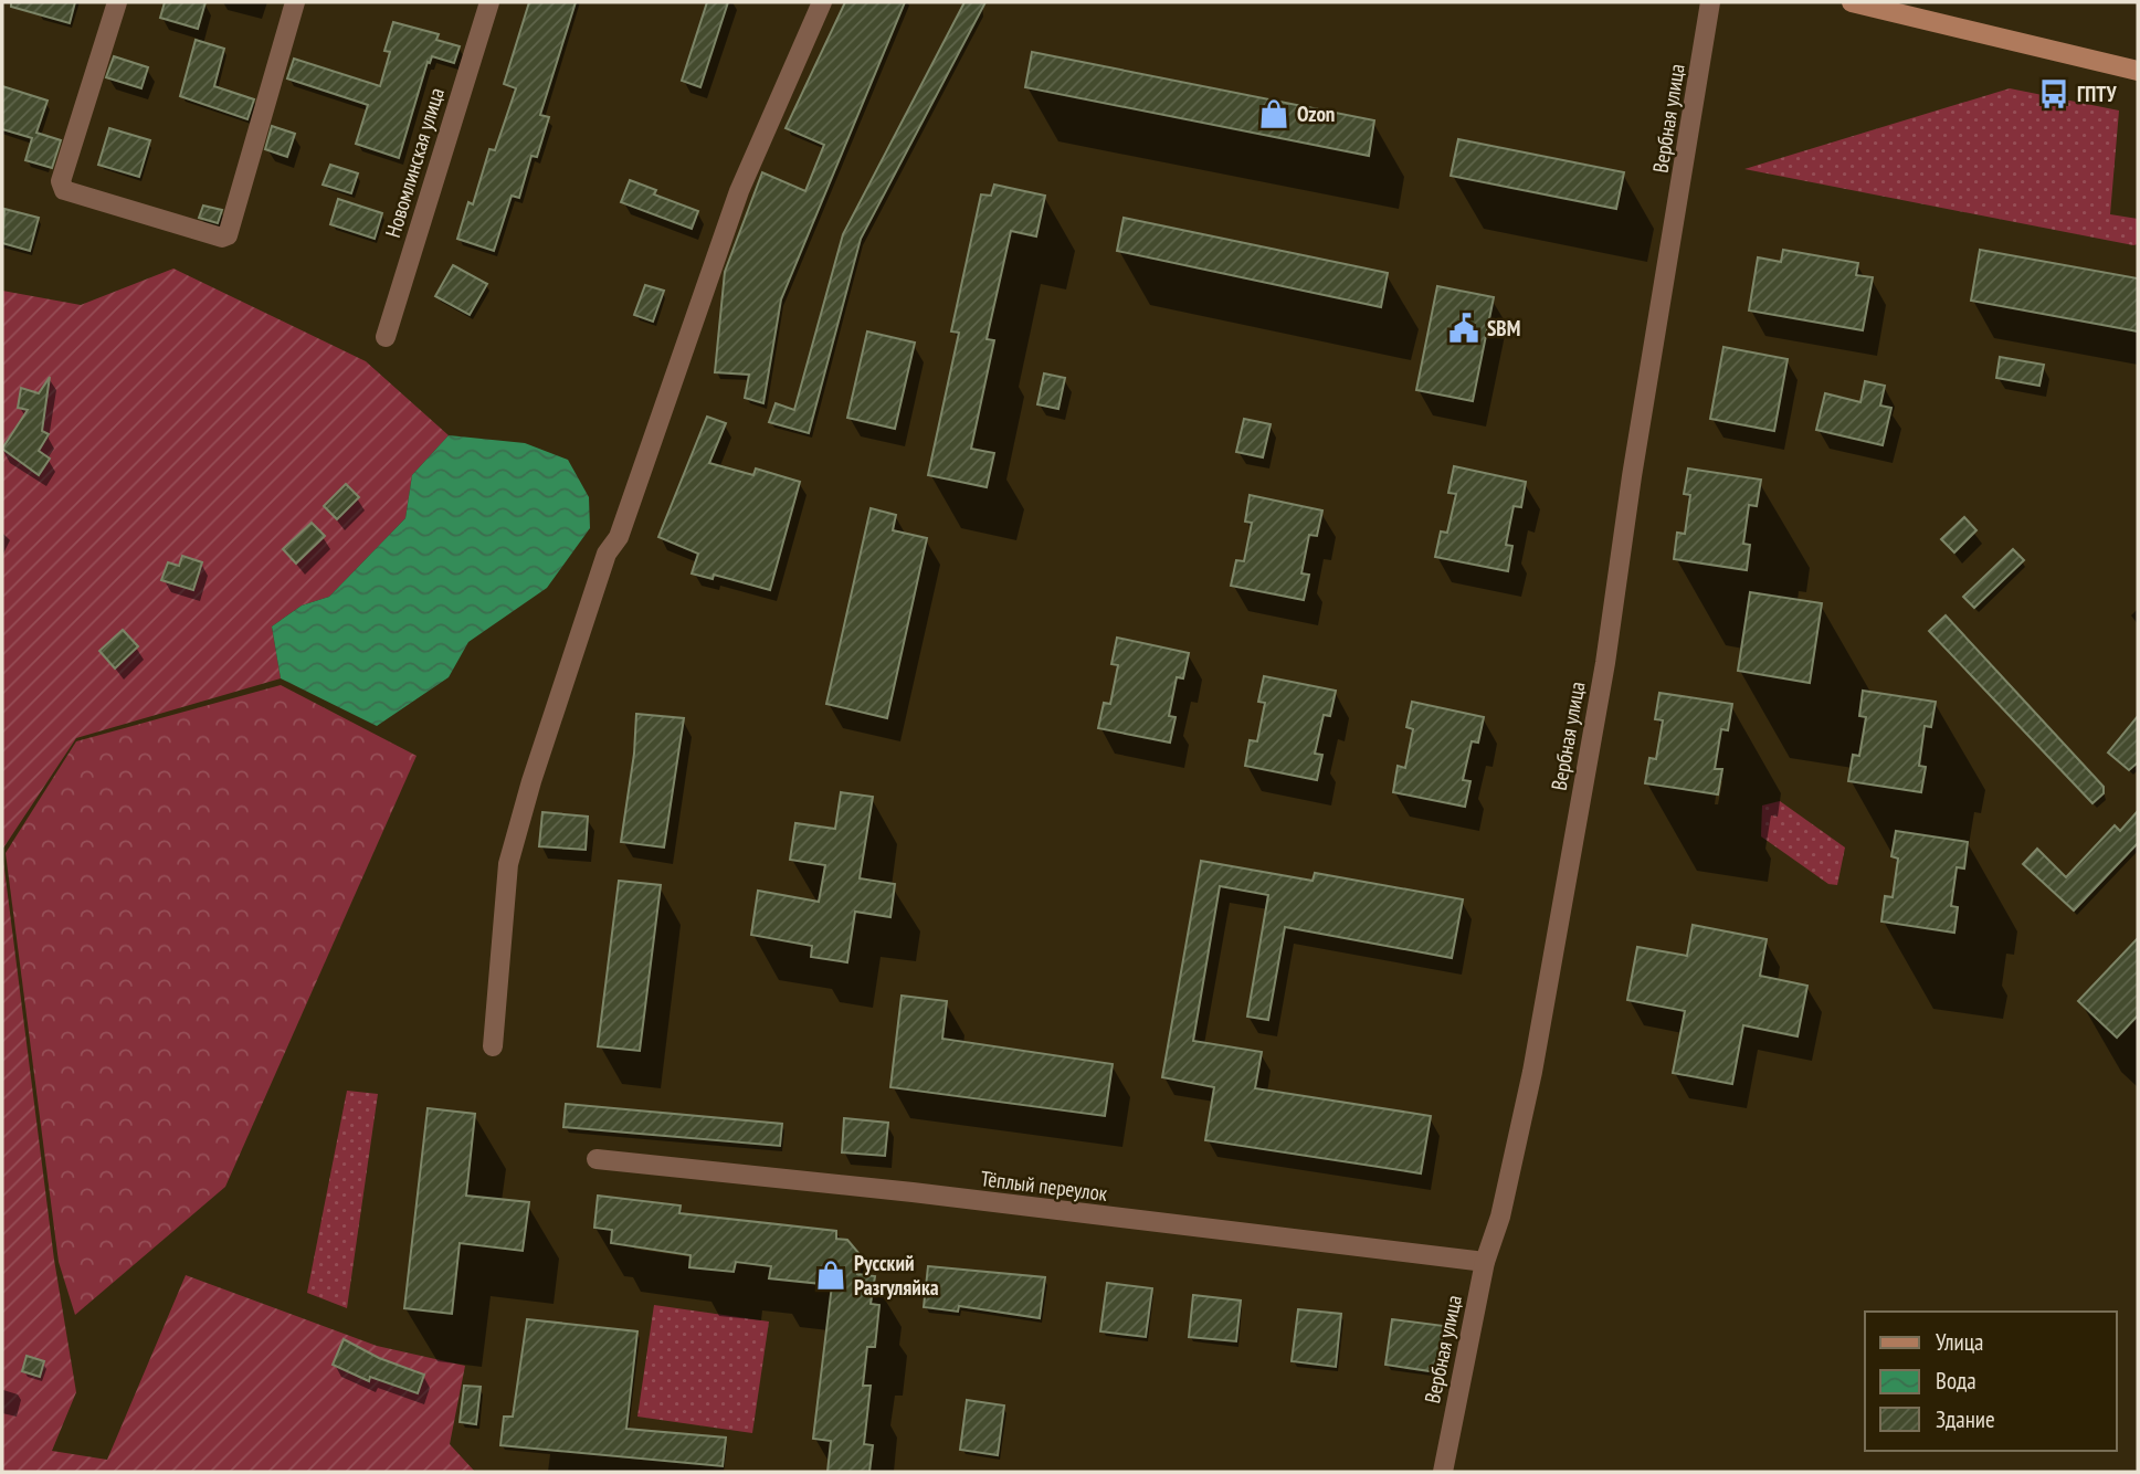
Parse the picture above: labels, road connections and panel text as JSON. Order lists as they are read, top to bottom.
{
  "streets": {
    "street": ["Вербная улица", "Новомлинская улица", "Тёплый переулок"]
  },
  "crossings": [
    ["Вербная улица", "Тёплый переулок"]
  ],
  "places": {
    "bus stop": ["ГПТУ"],
    "shop": ["Ozon", "Русский Разгуляйка"],
    "public building": ["SBM"]
  },
  "legend": ["Улица", "Вода", "Здание"]
}
